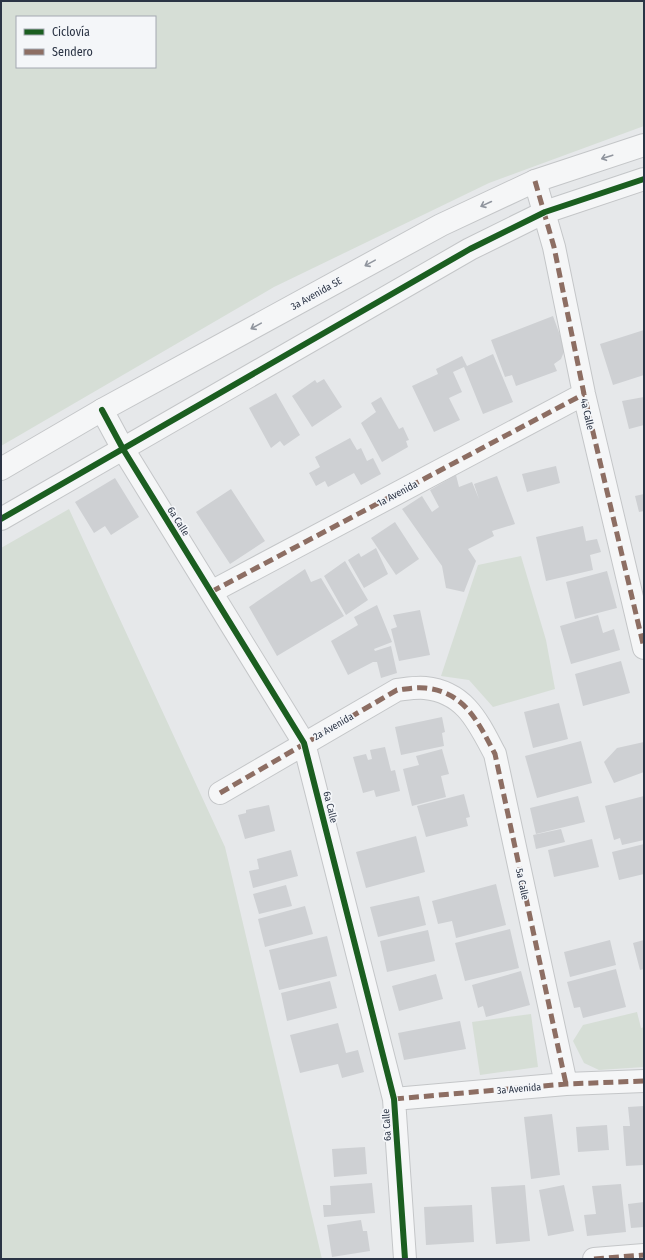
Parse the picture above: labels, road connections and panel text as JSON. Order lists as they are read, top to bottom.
{
  "streets": {
    "street": [
      "3a Avenida SE",
      "4a Calle",
      "1a Avenida",
      "6a Calle",
      "2a Avenida",
      "5a Calle",
      "3a Avenida"
    ]
  },
  "crossings": [
    ["3a Avenida SE", "4a Calle"],
    ["3a Avenida SE", "6a Calle"],
    ["4a Calle", "1a Avenida"],
    ["1a Avenida", "6a Calle"],
    ["6a Calle", "2a Avenida"],
    ["6a Calle", "3a Avenida"],
    ["2a Avenida", "5a Calle"],
    ["5a Calle", "3a Avenida"]
  ],
  "legend": ["Ciclovía", "Sendero"]
}
